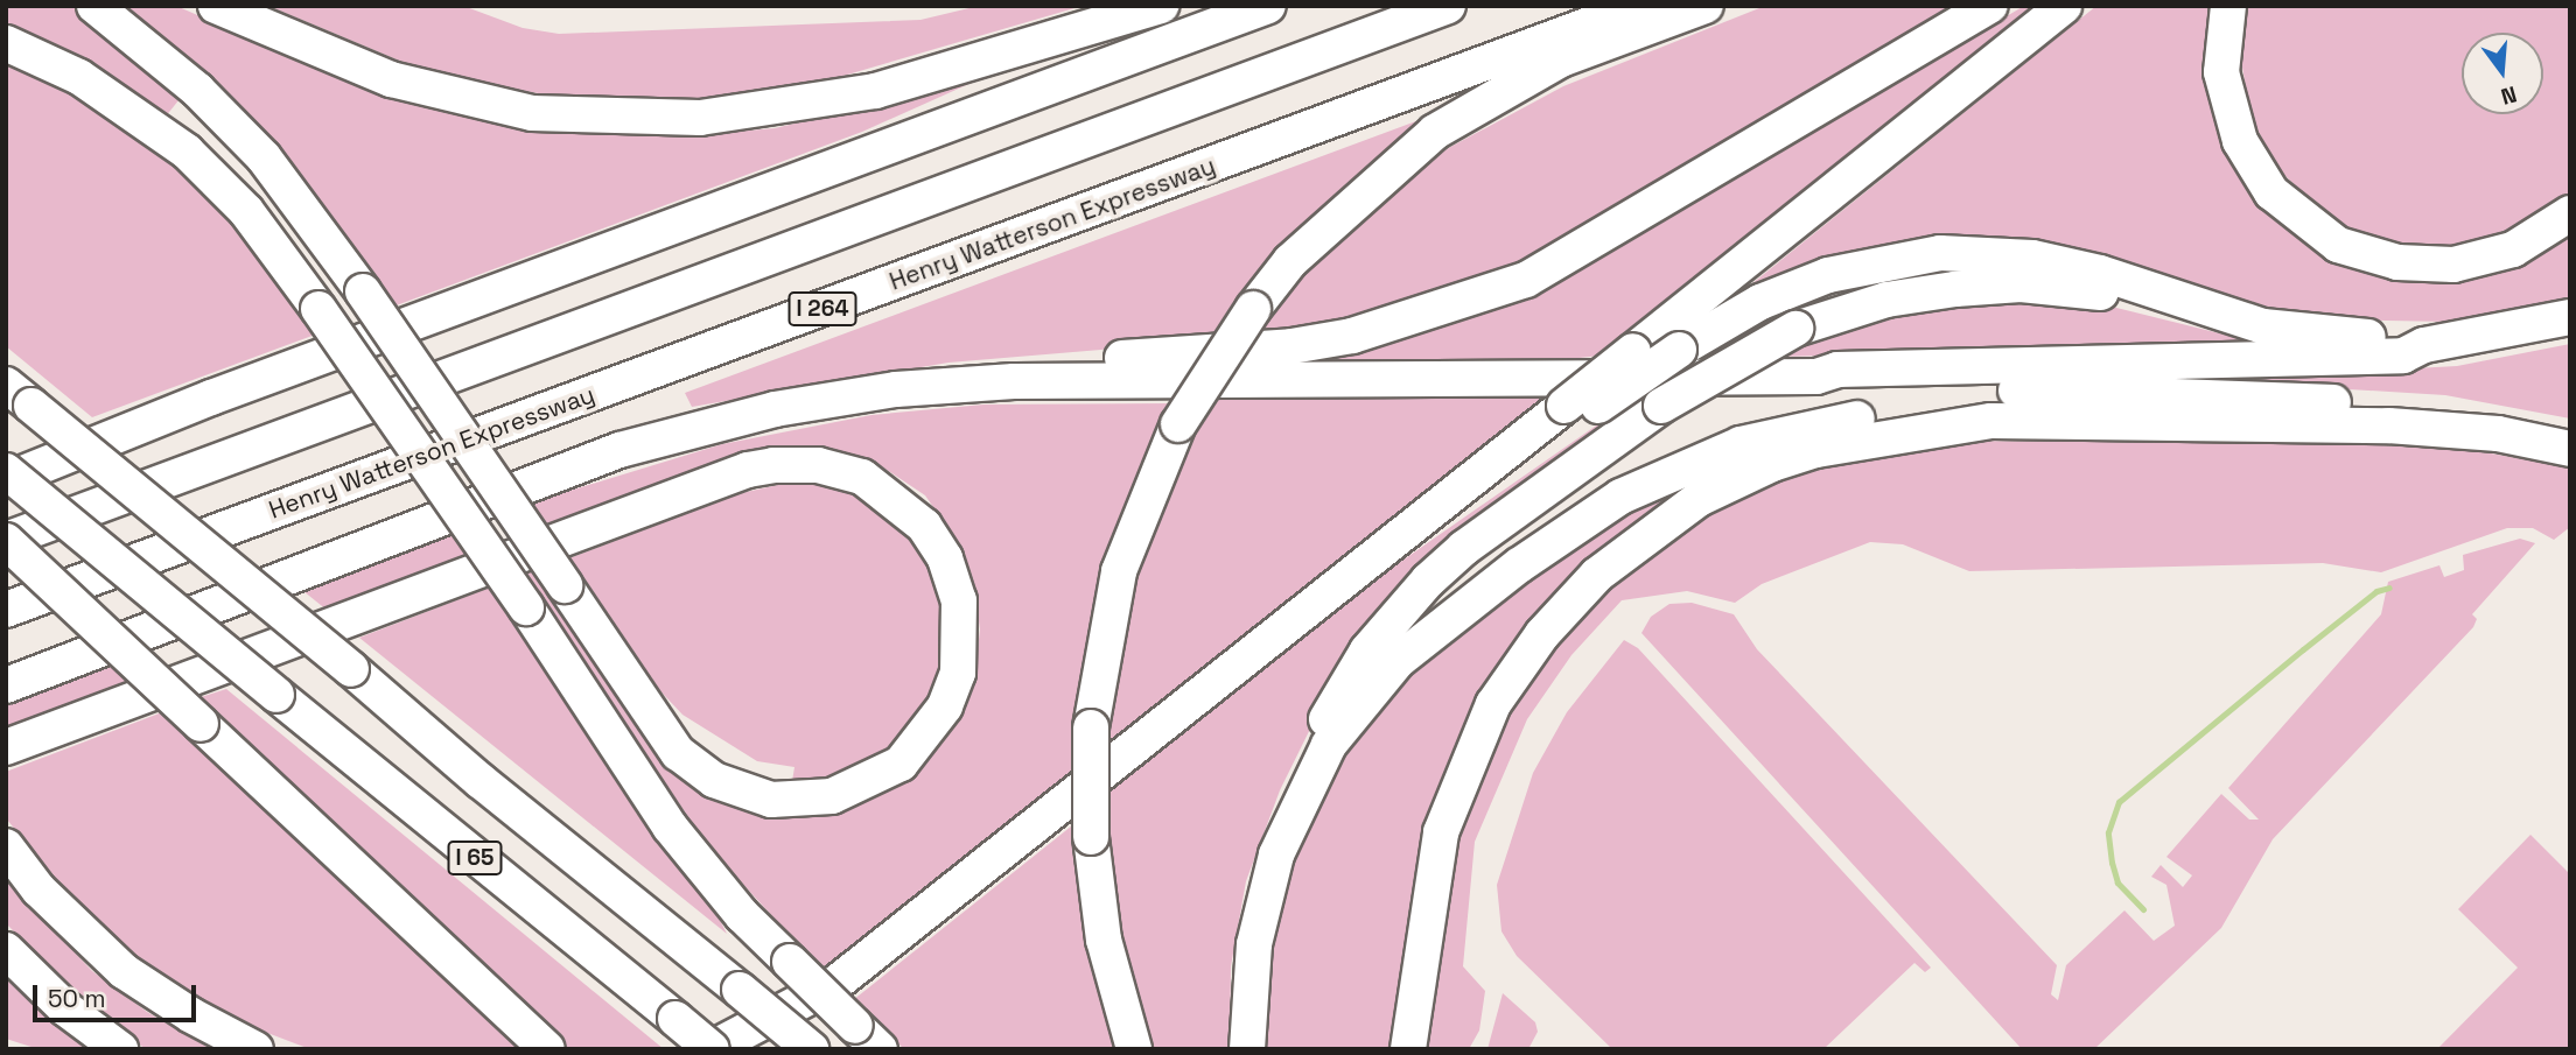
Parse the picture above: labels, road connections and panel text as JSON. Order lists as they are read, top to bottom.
{
  "streets": {
    "highway": ["Henry Watterson Expressway", "I 264", "I 65"]
  },
  "scale_bar": "50 m",
  "north": "bottom"
}
